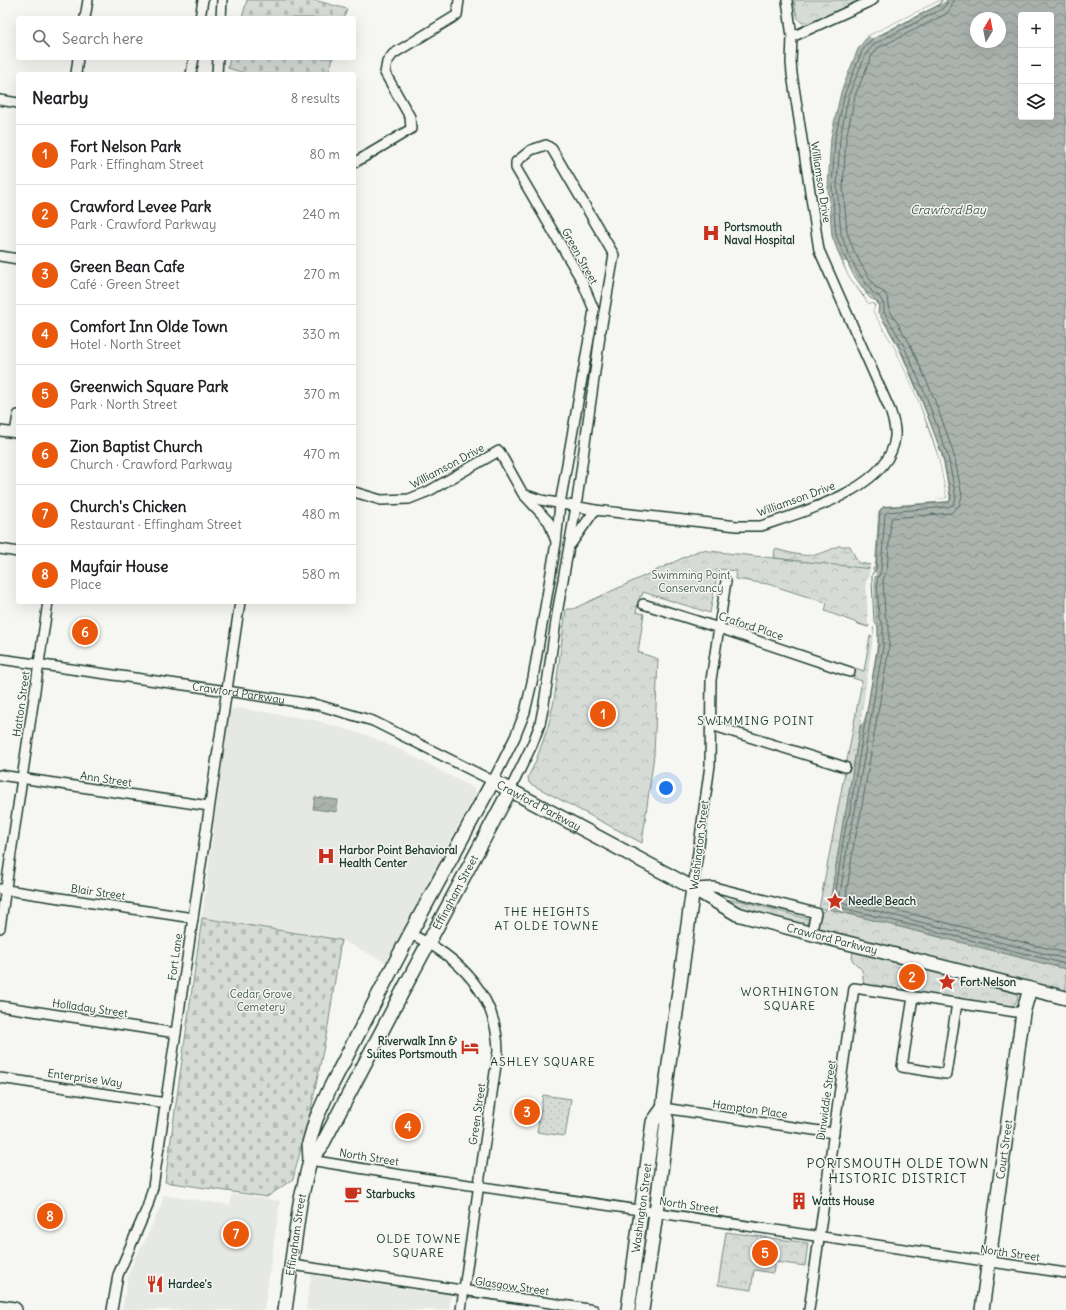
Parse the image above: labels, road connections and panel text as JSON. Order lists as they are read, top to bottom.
{
  "streets": {
    "main road": [
      "Crawford Parkway",
      "Washington Street",
      "Effingham Street",
      "Court Street"
    ],
    "street": [
      "Williamson Drive",
      "Green Street",
      "Craford Place",
      "Hatton Street",
      "Ann Street",
      "Blair Street",
      "Fort Lane",
      "Holladay Street",
      "Enterprise Way",
      "Dinwiddie Street",
      "Hampton Place",
      "North Street",
      "Glasgow Street"
    ]
  },
  "crossings": [
    ["Williamson Drive", "Green Street"],
    ["Green Street", "Effingham Street"],
    ["Green Street", "North Street"],
    ["Green Street", "Glasgow Street"],
    ["Craford Place", "Washington Street"],
    ["Crawford Parkway", "Hatton Street"],
    ["Crawford Parkway", "Washington Street"],
    ["Crawford Parkway", "Effingham Street"],
    ["Crawford Parkway", "Fort Lane"],
    ["Crawford Parkway", "Court Street"],
    ["Hatton Street", "Ann Street"],
    ["Hatton Street", "Blair Street"],
    ["Ann Street", "Fort Lane"],
    ["Washington Street", "Hampton Place"],
    ["Washington Street", "North Street"],
    ["Blair Street", "Fort Lane"],
    ["Effingham Street", "North Street"],
    ["Effingham Street", "Glasgow Street"],
    ["Fort Lane", "Holladay Street"],
    ["Fort Lane", "Enterprise Way"],
    ["Dinwiddie Street", "Hampton Place"],
    ["Dinwiddie Street", "North Street"],
    ["Court Street", "North Street"]
  ],
  "districts": [
    "SWIMMING POINT",
    "THE HEIGHTS AT OLDE TOWNE",
    "WORTHINGTON SQUARE",
    "ASHLEY SQUARE",
    "PORTSMOUTH OLDE TOWN HISTORIC DISTRICT",
    "OLDE TOWNE SQUARE"
  ],
  "water": ["Crawford Bay"],
  "parks": ["Swimming Point Conservancy", "Cedar Grove Cemetery"],
  "places": {
    "hospital": ["Portsmouth Naval Hospital", "Harbor Point Behavioral Health Center"],
    "place": ["Needle Beach", "Fort Nelson"],
    "hotel": ["Riverwalk Inn & Suites Portsmouth"],
    "cafe": ["Starbucks"],
    "building": ["Watts House"],
    "restaurant": ["Hardee's"]
  },
  "north": "top",
  "page": {
    "map_buttons": ["+", "−"],
    "search": "Search here",
    "heading": ["Nearby", "8 results"],
    "list": [
      {
        "mark": "1",
        "name": "Fort Nelson Park",
        "note": "Park · Effingham Street",
        "value": "80 m"
      },
      {
        "mark": "2",
        "name": "Crawford Levee Park",
        "note": "Park · Crawford Parkway",
        "value": "240 m"
      },
      {
        "mark": "3",
        "name": "Green Bean Cafe",
        "note": "Café · Green Street",
        "value": "270 m"
      },
      {
        "mark": "4",
        "name": "Comfort Inn Olde Town",
        "note": "Hotel · North Street",
        "value": "330 m"
      },
      {
        "mark": "5",
        "name": "Greenwich Square Park",
        "note": "Park · North Street",
        "value": "370 m"
      },
      {
        "mark": "6",
        "name": "Zion Baptist Church",
        "note": "Church · Crawford Parkway",
        "value": "470 m"
      },
      {
        "mark": "7",
        "name": "Church's Chicken",
        "note": "Restaurant · Effingham Street",
        "value": "480 m"
      },
      {
        "mark": "8",
        "name": "Mayfair House",
        "note": "Place",
        "value": "580 m"
      }
    ],
    "pins": [
      "6",
      "1",
      "2",
      "3",
      "4",
      "8",
      "7",
      "5"
    ]
  }
}
